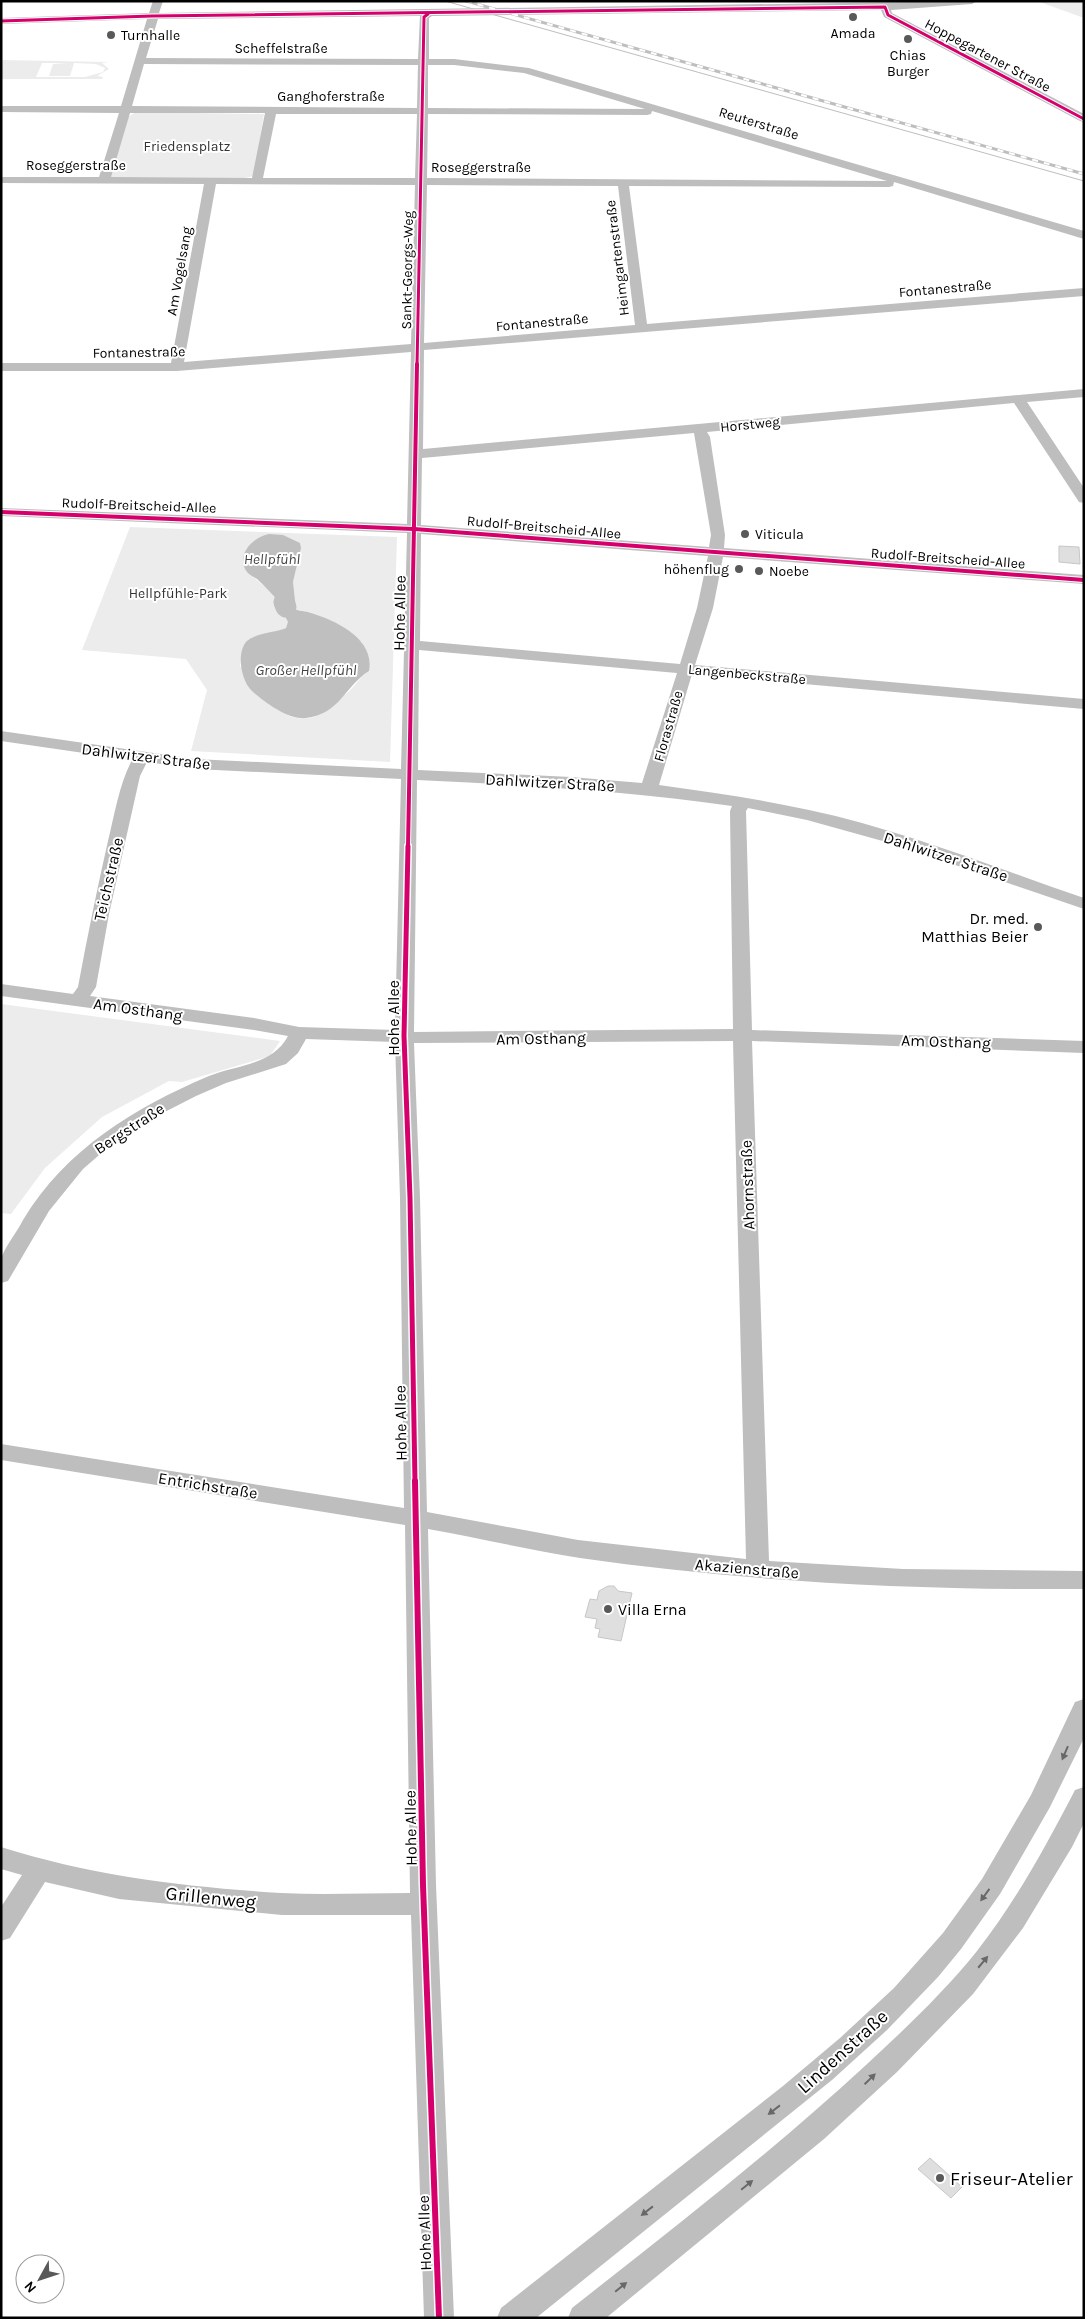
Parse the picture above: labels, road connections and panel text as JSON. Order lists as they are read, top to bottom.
{
  "streets": {
    "street": [
      "Scheffelstraße",
      "Hoppegartener Straße",
      "Ganghoferstraße",
      "Reuterstraße",
      "Roseggerstraße",
      "Heimgartenstraße",
      "Sankt-Georgs-Weg",
      "Am Vogelsang",
      "Fontanestraße",
      "Horstweg",
      "Rudolf-Breitscheid-Allee",
      "Hohe Allee",
      "Langenbeckstraße",
      "Florastraße",
      "Dahlwitzer Straße",
      "Teichstraße",
      "Am Osthang",
      "Bergstraße",
      "Ahornstraße",
      "Entrichstraße",
      "Akazienstraße",
      "Grillenweg",
      "Lindenstraße"
    ]
  },
  "crossings": [
    ["Scheffelstraße", "Reuterstraße"],
    ["Scheffelstraße", "Sankt-Georgs-Weg"],
    ["Ganghoferstraße", "Reuterstraße"],
    ["Ganghoferstraße", "Sankt-Georgs-Weg"],
    ["Reuterstraße", "Roseggerstraße"],
    ["Reuterstraße", "Sankt-Georgs-Weg"],
    ["Roseggerstraße", "Heimgartenstraße"],
    ["Roseggerstraße", "Sankt-Georgs-Weg"],
    ["Roseggerstraße", "Am Vogelsang"],
    ["Heimgartenstraße", "Fontanestraße"],
    ["Sankt-Georgs-Weg", "Fontanestraße"],
    ["Sankt-Georgs-Weg", "Horstweg"],
    ["Sankt-Georgs-Weg", "Rudolf-Breitscheid-Allee"],
    ["Sankt-Georgs-Weg", "Hohe Allee"],
    ["Am Vogelsang", "Fontanestraße"],
    ["Horstweg", "Florastraße"],
    ["Rudolf-Breitscheid-Allee", "Hohe Allee"],
    ["Rudolf-Breitscheid-Allee", "Florastraße"],
    ["Hohe Allee", "Langenbeckstraße"],
    ["Hohe Allee", "Dahlwitzer Straße"],
    ["Hohe Allee", "Am Osthang"],
    ["Hohe Allee", "Entrichstraße"],
    ["Hohe Allee", "Akazienstraße"],
    ["Hohe Allee", "Grillenweg"],
    ["Langenbeckstraße", "Florastraße"],
    ["Florastraße", "Dahlwitzer Straße"],
    ["Dahlwitzer Straße", "Teichstraße"],
    ["Dahlwitzer Straße", "Ahornstraße"],
    ["Teichstraße", "Am Osthang"],
    ["Am Osthang", "Bergstraße"],
    ["Am Osthang", "Ahornstraße"],
    ["Ahornstraße", "Akazienstraße"],
    ["Entrichstraße", "Akazienstraße"]
  ],
  "water": ["Hellpfühl", "Großer Hellpfühl"],
  "parks": ["Friedensplatz", "Hellpfühle-Park"],
  "places": [
    "Amada",
    "Turnhalle",
    "Chias Burger",
    "Viticula",
    "höhenflug",
    "Noebe",
    "Dr. med. Matthias Beier",
    "Villa Erna",
    "Friseur-Atelier"
  ],
  "north": "bottom left"
}
